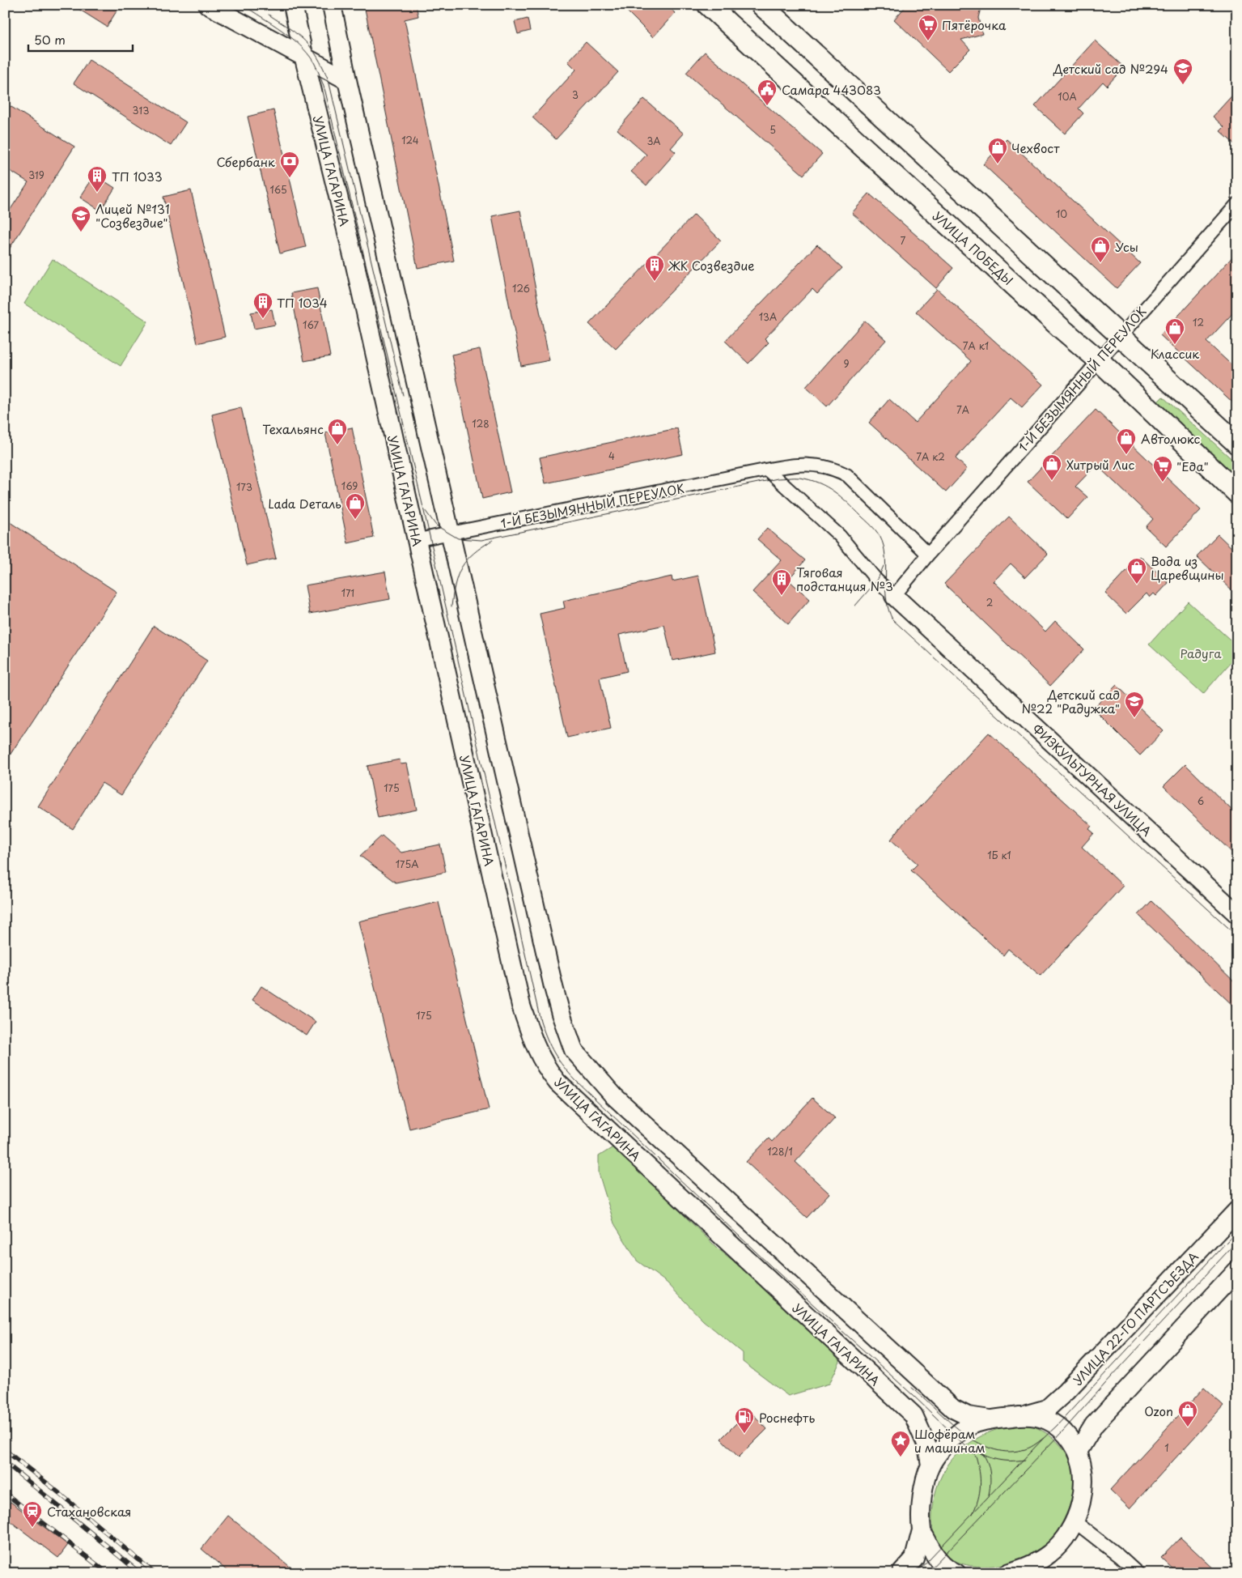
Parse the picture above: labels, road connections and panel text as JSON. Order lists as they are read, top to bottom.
{
  "streets": {
    "main road": [
      "УЛИЦА ГАГАРИНА",
      "УЛИЦА ПОБЕДЫ",
      "ФИЗКУЛЬТУРНАЯ УЛИЦА",
      "УЛИЦА 22-ГО ПАРТСЪЕЗДА"
    ],
    "street": ["1-Й БЕЗЫМЯННЫЙ ПЕРЕУЛОК"]
  },
  "crossings": [
    ["УЛИЦА ГАГАРИНА", "1-Й БЕЗЫМЯННЫЙ ПЕРЕУЛОК"],
    ["УЛИЦА ПОБЕДЫ", "1-Й БЕЗЫМЯННЫЙ ПЕРЕУЛОК"],
    ["1-Й БЕЗЫМЯННЫЙ ПЕРЕУЛОК", "ФИЗКУЛЬТУРНАЯ УЛИЦА"]
  ],
  "parks": ["Радyга"],
  "places": {
    "supermarket": ["Пятёрочка", "\"Еда\""],
    "school or university": ["Детский сад №294", "Лицей №131 \"Созвездие\"", "Детский сад №22 \"Радужка\""],
    "public building": ["Самара 443083"],
    "shop": [
      "Чехвост",
      "Усы",
      "Классик",
      "Техальянс",
      "Автолюкс",
      "Хитрый Лис",
      "Lada Dеталь",
      "Вода из Царевщины",
      "Ozon"
    ],
    "bank": ["Сбербанк"],
    "building": [
      "ТП 1033",
      "ЖК Созвездие",
      "ТП 1034",
      "Тяговая подстанция №3"
    ],
    "fuel station": ["Роснефть"],
    "place": ["Шофёрам и машинам"],
    "station": ["Стахановская"]
  },
  "house_numbers": [
    "3",
    "10А",
    "313",
    "5",
    "124",
    "3А",
    "319",
    "165",
    "10",
    "7",
    "126",
    "13А",
    "12",
    "167",
    "7А к1",
    "9",
    "7А",
    "128",
    "4",
    "7А к2",
    "169",
    "173",
    "171",
    "2",
    "175",
    "6",
    "1Б к1",
    "175А",
    "175",
    "128/1",
    "1"
  ],
  "scale_bar": "50 m"
}
